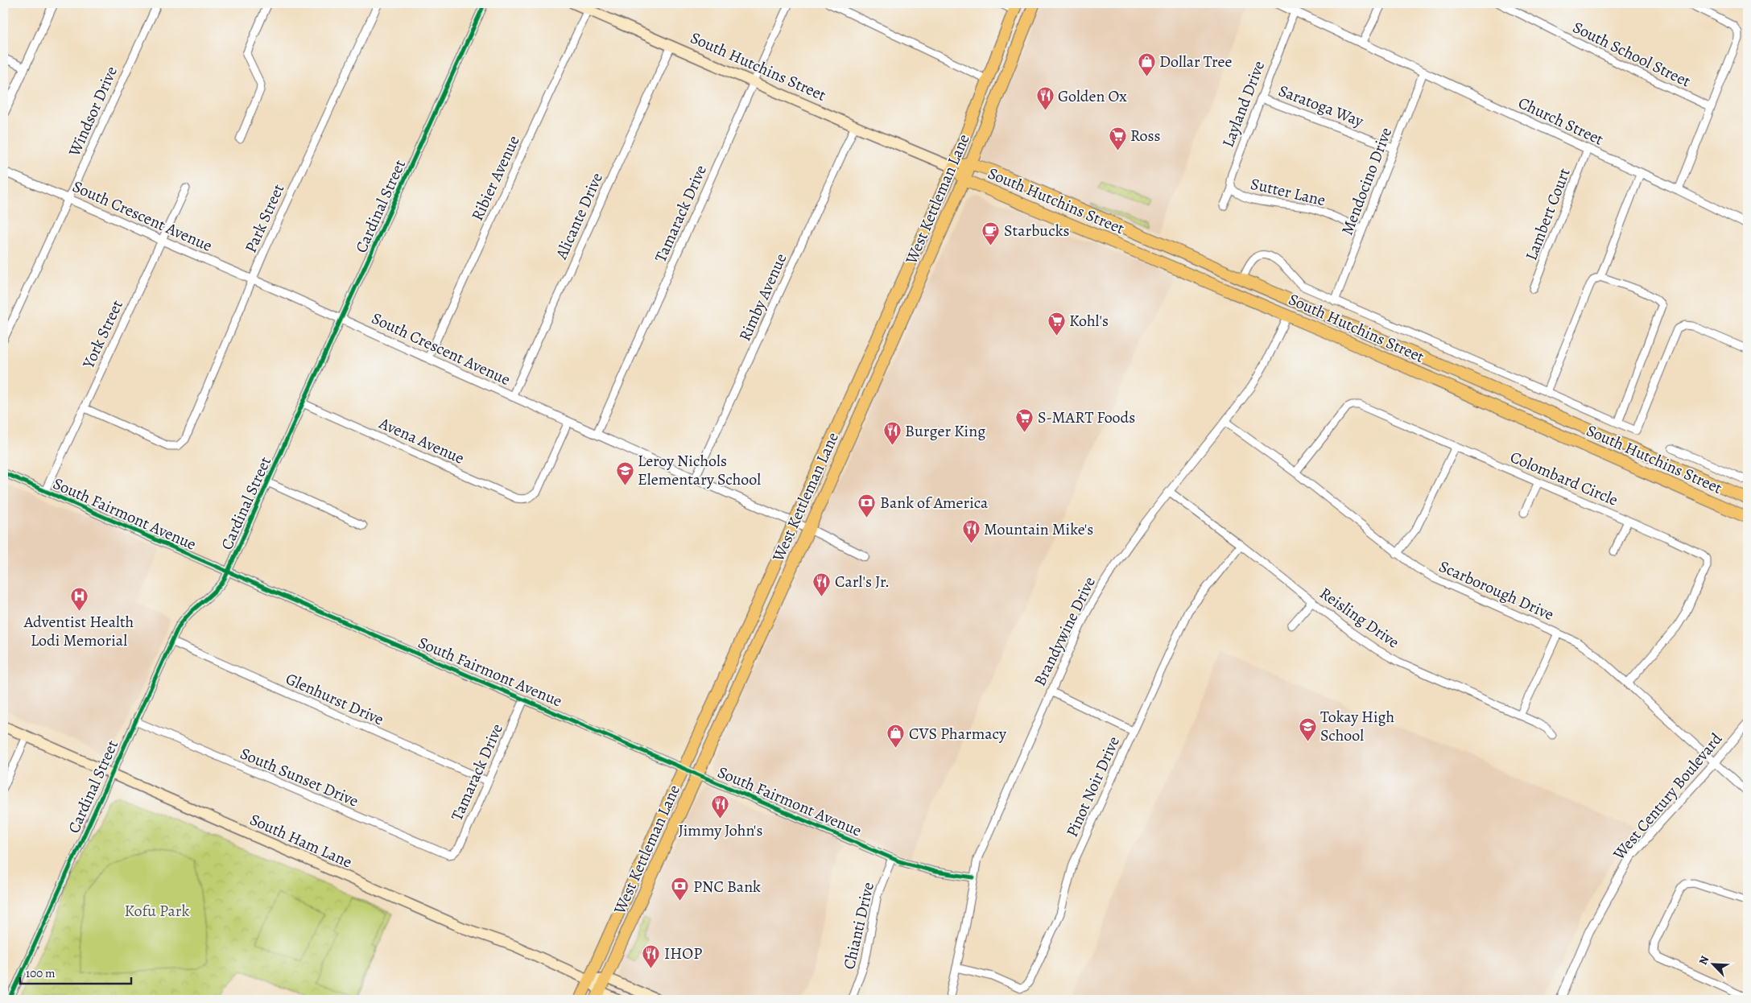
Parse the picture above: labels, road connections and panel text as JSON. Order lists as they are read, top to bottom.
{
  "streets": {
    "main road": ["South Hutchins Street", "West Kettleman Lane", "South Ham Lane"],
    "street": [
      "South School Street",
      "Layland Drive",
      "Saratoga Way",
      "Windsor Drive",
      "Church Street",
      "Ribier Avenue",
      "Mendocino Drive",
      "Sutter Lane",
      "Cardinal Street",
      "Tamarack Drive",
      "Lambert Court",
      "South Crescent Avenue",
      "Alicante Drive",
      "Park Street",
      "Rimby Avenue",
      "York Street",
      "Avena Avenue",
      "Colombard Circle",
      "South Fairmont Avenue",
      "Scarborough Drive",
      "Reisling Drive",
      "Brandywine Drive",
      "Glenhurst Drive",
      "South Sunset Drive",
      "Pinot Noir Drive",
      "West Century Boulevard",
      "Chianti Drive"
    ]
  },
  "crossings": [
    ["South Hutchins Street", "Ribier Avenue"],
    ["South Hutchins Street", "West Kettleman Lane"],
    ["South Hutchins Street", "Tamarack Drive"],
    ["South Hutchins Street", "Alicante Drive"],
    ["South Hutchins Street", "Rimby Avenue"],
    ["South Hutchins Street", "Brandywine Drive"],
    ["Layland Drive", "Saratoga Way"],
    ["Layland Drive", "Church Street"],
    ["Layland Drive", "Sutter Lane"],
    ["Saratoga Way", "Mendocino Drive"],
    ["Windsor Drive", "South Crescent Avenue"],
    ["Church Street", "Mendocino Drive"],
    ["Church Street", "Lambert Court"],
    ["Ribier Avenue", "South Crescent Avenue"],
    ["Mendocino Drive", "Sutter Lane"],
    ["West Kettleman Lane", "South Crescent Avenue"],
    ["West Kettleman Lane", "South Fairmont Avenue"],
    ["West Kettleman Lane", "South Ham Lane"],
    ["Cardinal Street", "South Crescent Avenue"],
    ["Cardinal Street", "Avena Avenue"],
    ["Cardinal Street", "South Fairmont Avenue"],
    ["Cardinal Street", "Glenhurst Drive"],
    ["Cardinal Street", "South Sunset Drive"],
    ["Cardinal Street", "South Ham Lane"],
    ["Tamarack Drive", "South Crescent Avenue"],
    ["Tamarack Drive", "South Fairmont Avenue"],
    ["Tamarack Drive", "Glenhurst Drive"],
    ["Tamarack Drive", "South Sunset Drive"],
    ["South Crescent Avenue", "Alicante Drive"],
    ["South Crescent Avenue", "Park Street"],
    ["South Crescent Avenue", "Rimby Avenue"],
    ["South Crescent Avenue", "York Street"],
    ["South Crescent Avenue", "Avena Avenue"],
    ["Park Street", "York Street"],
    ["York Street", "South Fairmont Avenue"],
    ["Colombard Circle", "Scarborough Drive"],
    ["South Fairmont Avenue", "Brandywine Drive"],
    ["South Fairmont Avenue", "Chianti Drive"],
    ["Scarborough Drive", "Brandywine Drive"],
    ["Scarborough Drive", "West Century Boulevard"],
    ["Reisling Drive", "Brandywine Drive"],
    ["Reisling Drive", "Pinot Noir Drive"],
    ["Brandywine Drive", "Pinot Noir Drive"]
  ],
  "parks": ["Kofu Park"],
  "places": {
    "shop": ["Dollar Tree", "CVS Pharmacy"],
    "restaurant": [
      "Golden Ox",
      "Burger King",
      "Mountain Mike's",
      "Carl's Jr.",
      "Jimmy John's",
      "IHOP"
    ],
    "supermarket": ["Ross", "Kohl's", "S-MART Foods"],
    "cafe": ["Starbucks"],
    "school or university": ["Leroy Nichols Elementary School", "Tokay High School"],
    "bank": ["Bank of America", "PNC Bank"],
    "hospital": ["Adventist Health Lodi Memorial"]
  },
  "scale_bar": "100 m",
  "north": "top left"
}
